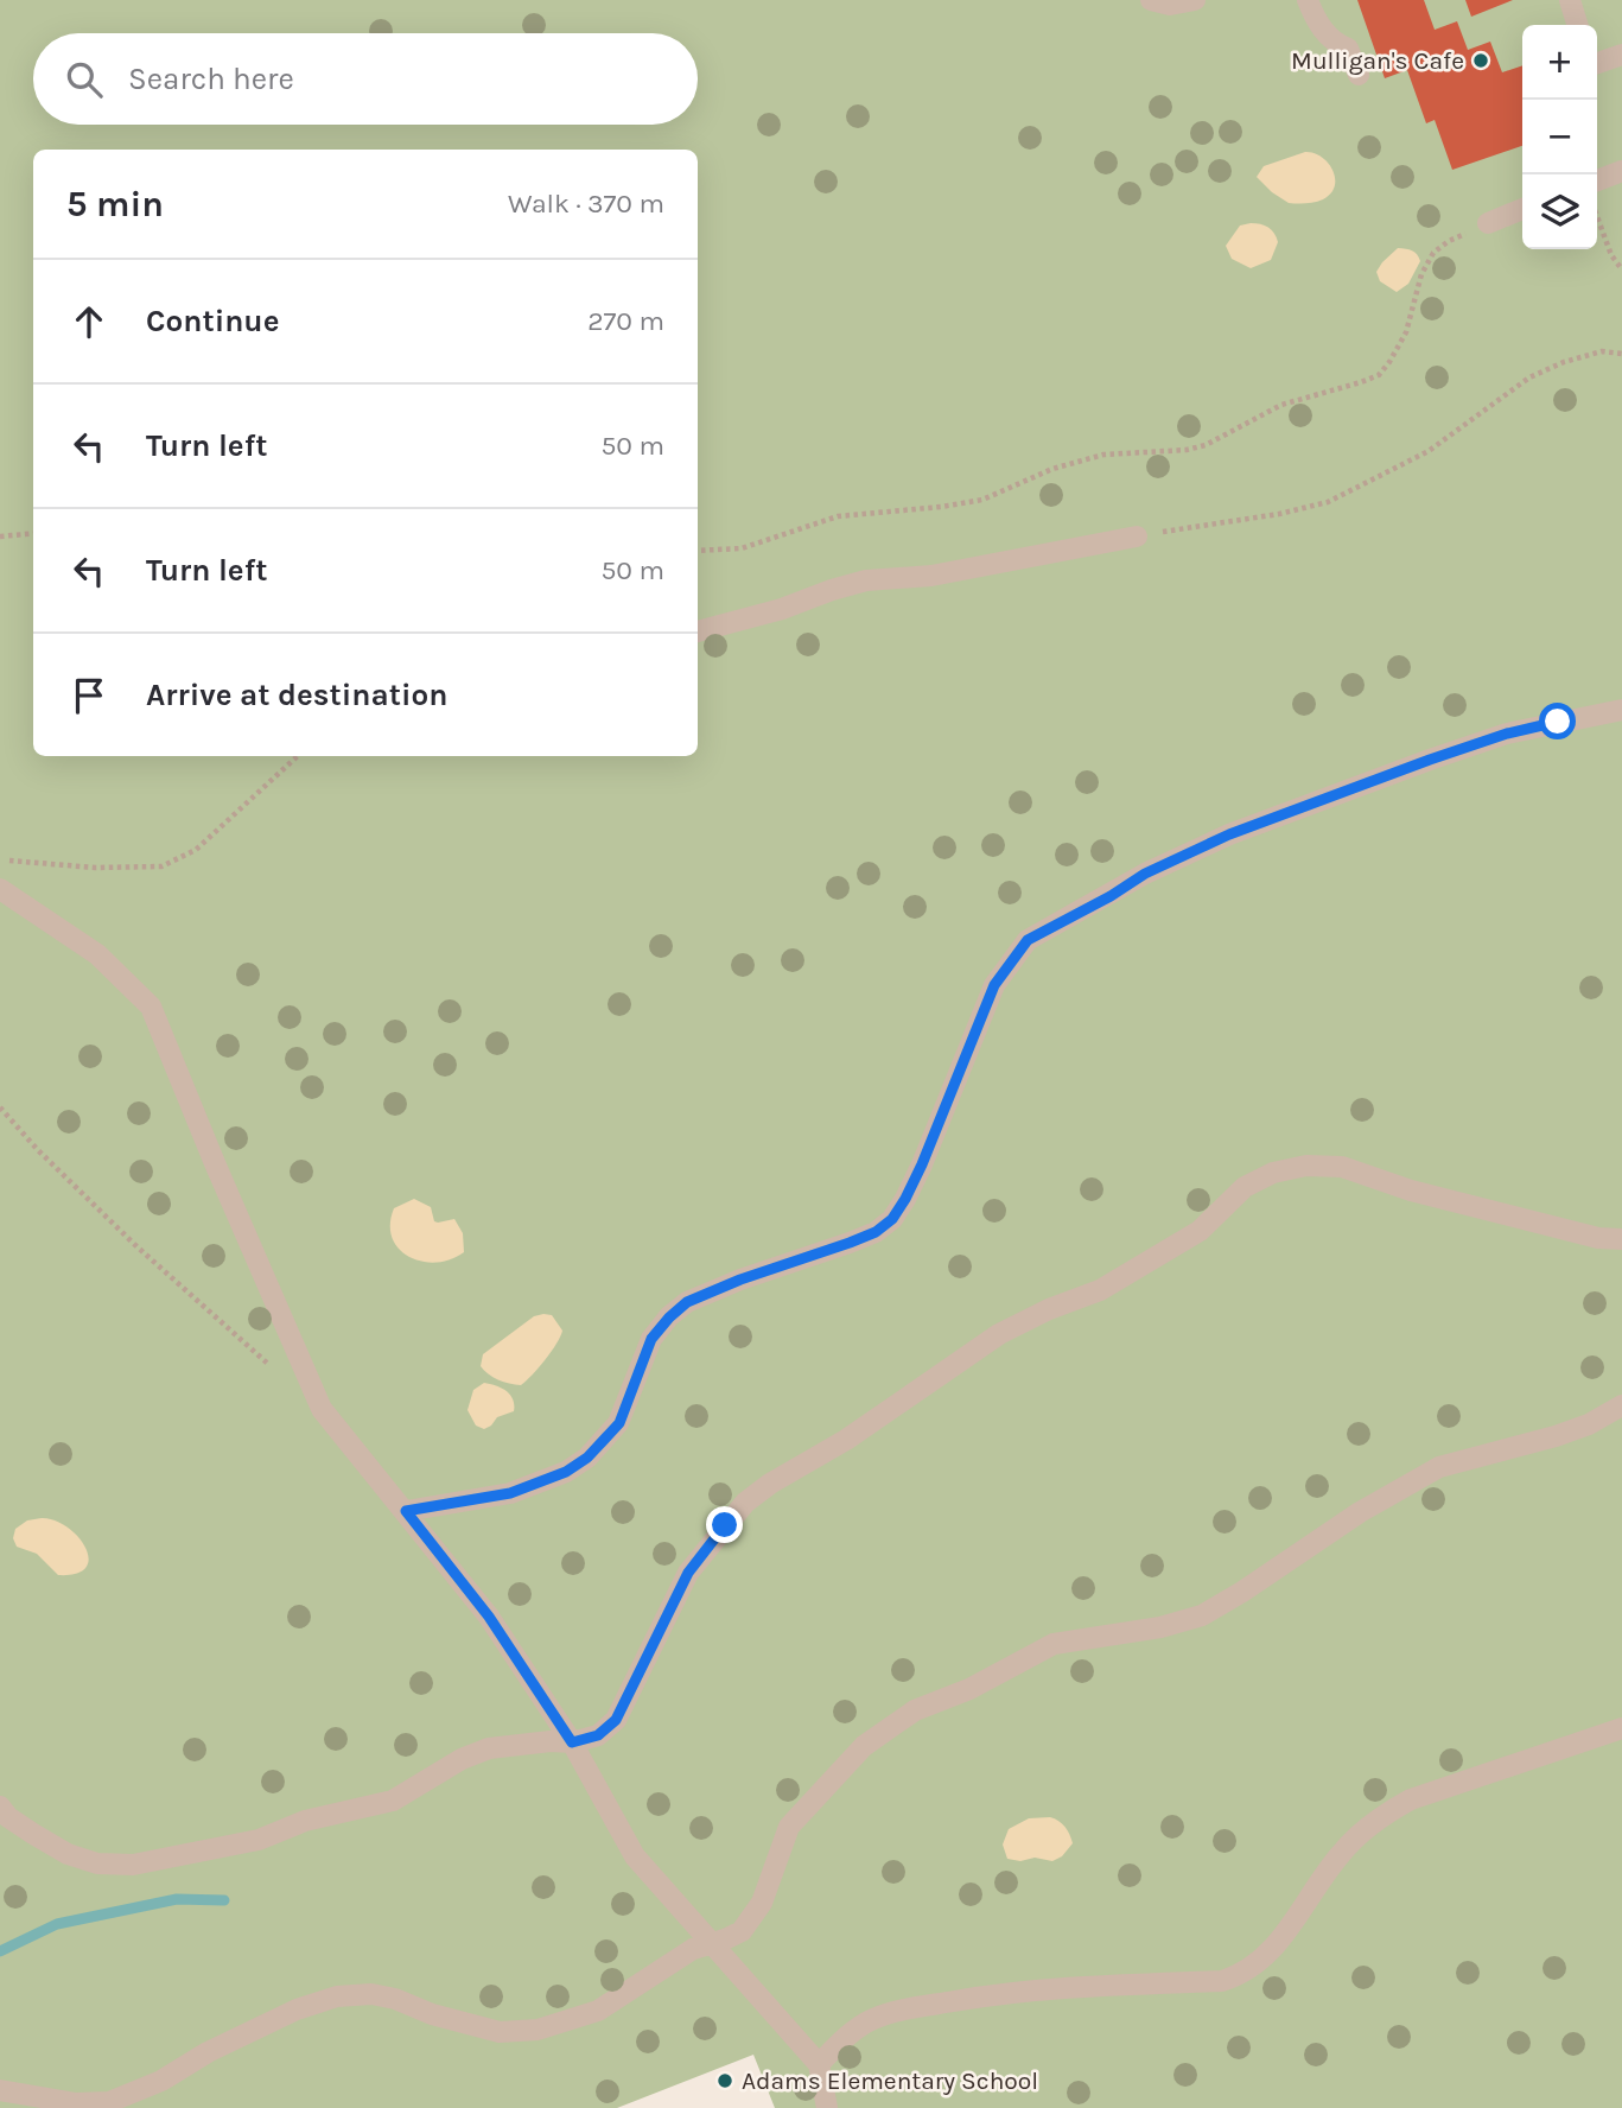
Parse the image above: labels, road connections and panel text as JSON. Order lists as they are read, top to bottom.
{
  "places": ["Mulligan's Cafe", "Adams Elementary School"],
  "page": {
    "map_buttons": ["+", "−"],
    "search": "Search here",
    "heading": ["5 min", "Walk · 370 m"],
    "list": [
      ["Continue", "270 m"],
      ["Turn left", "50 m"],
      ["Turn left", "50 m"],
      "Arrive at destination"
    ]
  }
}
